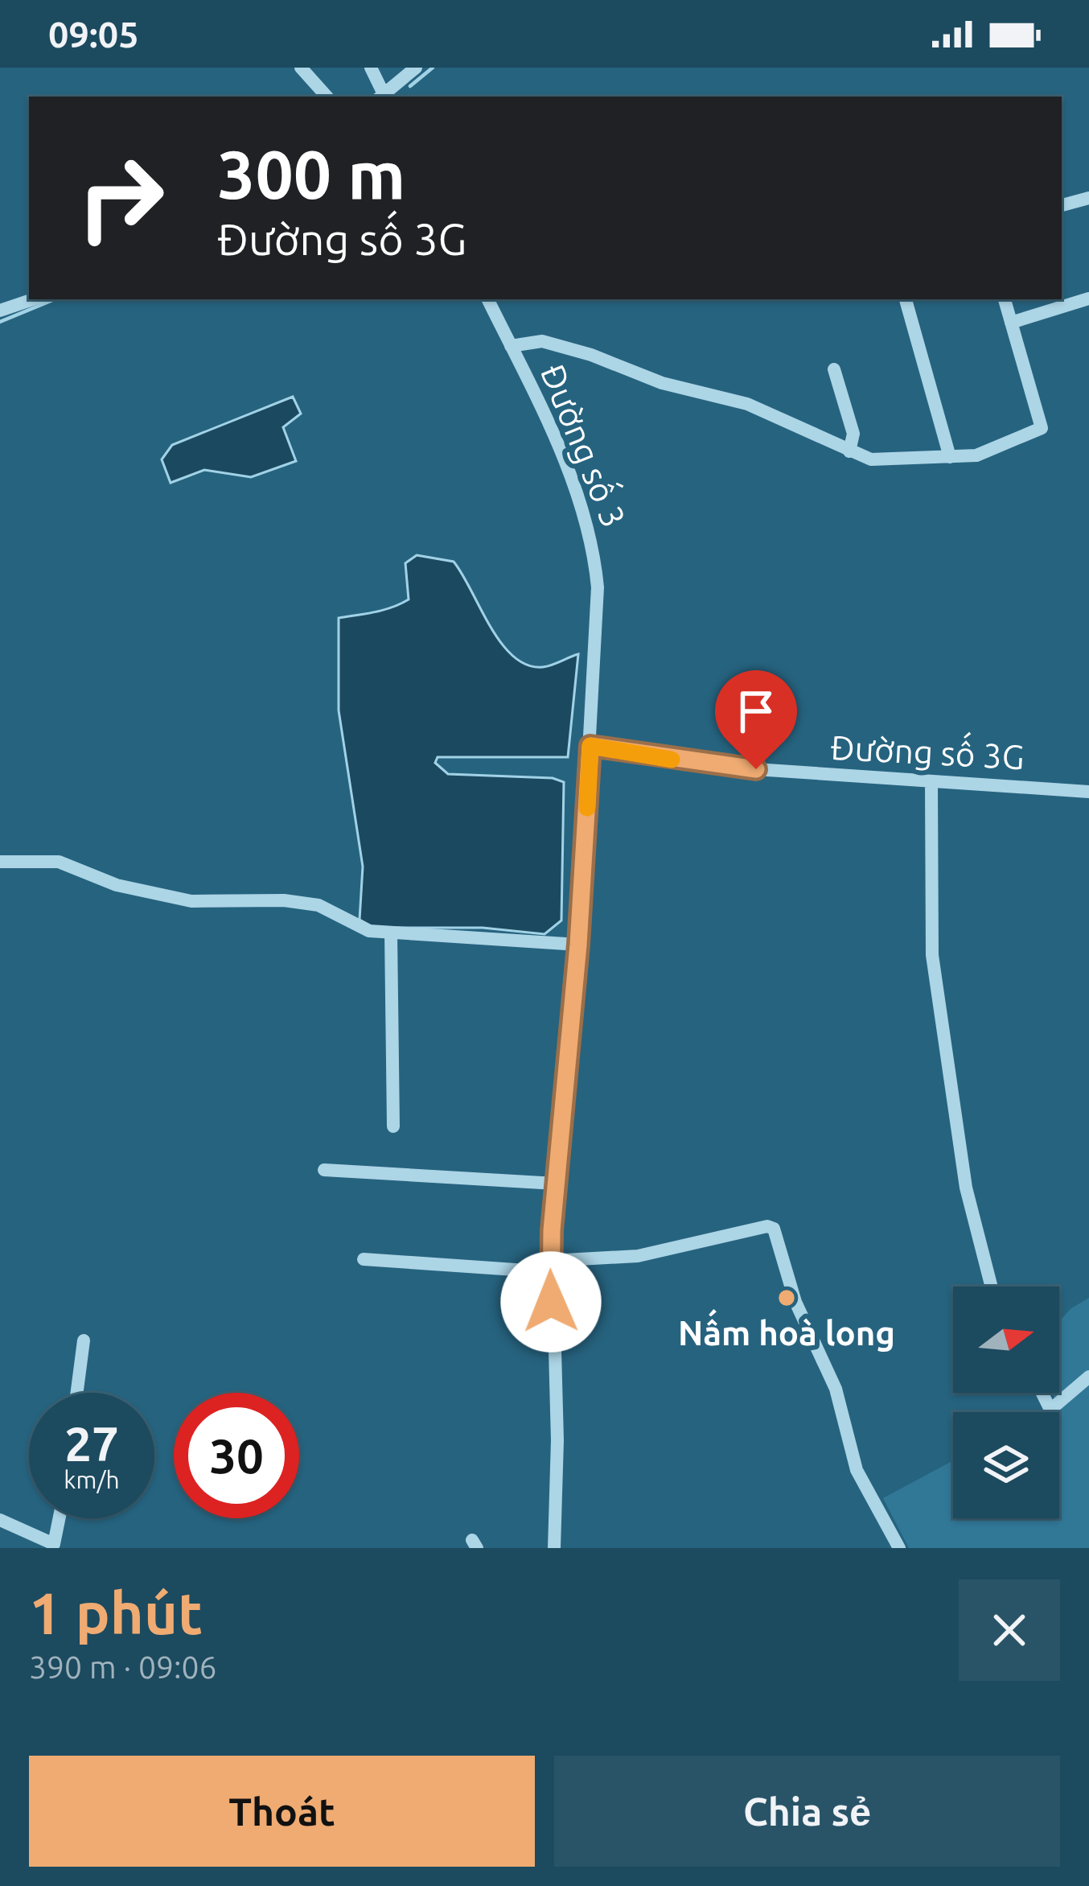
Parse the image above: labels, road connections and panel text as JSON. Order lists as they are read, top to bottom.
{
  "streets": {
    "street": ["Đường số 3", "Đường số 3G"]
  },
  "crossings": [
    ["Đường số 3", "Đường số 3G"]
  ],
  "places": ["Nấm hoà long"],
  "north": "right",
  "page": {
    "status": "09:05",
    "turn": ["300 m", "Đường số 3G"],
    "speed": "27 km/h",
    "limit": "30",
    "heading": ["1 phút", "390 m · 09:06"],
    "buttons": ["Thoát", "Chia sẻ"]
  }
}
